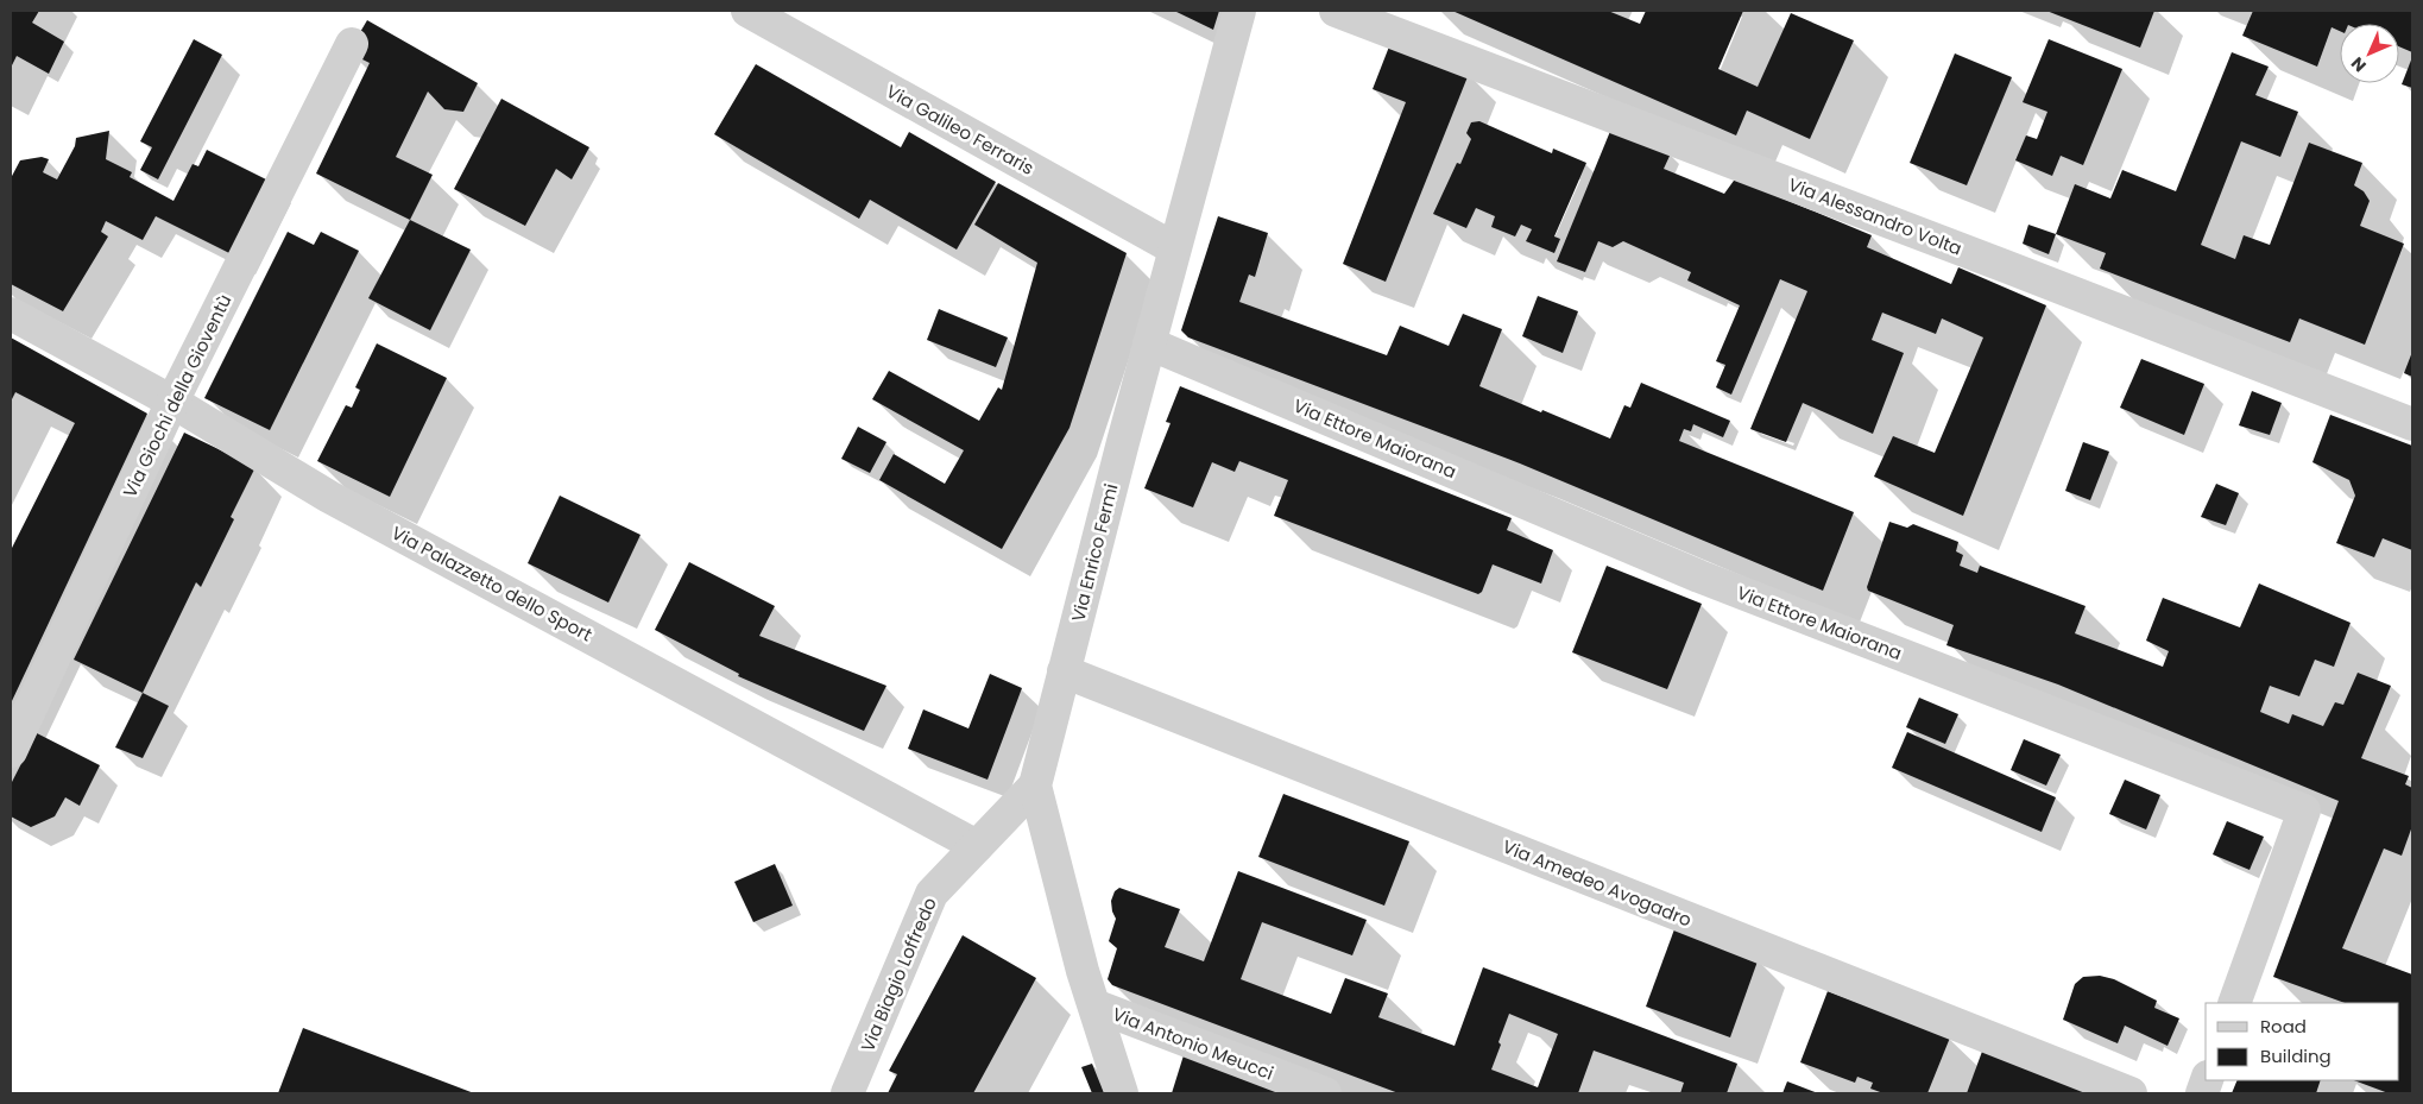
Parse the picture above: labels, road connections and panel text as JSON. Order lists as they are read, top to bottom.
{
  "streets": {
    "street": [
      "Via Galileo Ferraris",
      "Via Alessandro Volta",
      "Via Giochi della Gioventù",
      "Via Ettore Maiorana",
      "Via Enrico Fermi",
      "Via Palazzetto dello Sport",
      "Via Amedeo Avogadro",
      "Via Biagio Loffredo",
      "Via Antonio Meucci"
    ]
  },
  "crossings": [
    ["Via Galileo Ferraris", "Via Enrico Fermi"],
    ["Via Giochi della Gioventù", "Via Palazzetto dello Sport"],
    ["Via Ettore Maiorana", "Via Enrico Fermi"],
    ["Via Enrico Fermi", "Via Amedeo Avogadro"],
    ["Via Enrico Fermi", "Via Biagio Loffredo"],
    ["Via Enrico Fermi", "Via Antonio Meucci"],
    ["Via Palazzetto dello Sport", "Via Biagio Loffredo"]
  ],
  "legend": ["Road", "Building"],
  "north": "bottom left"
}
